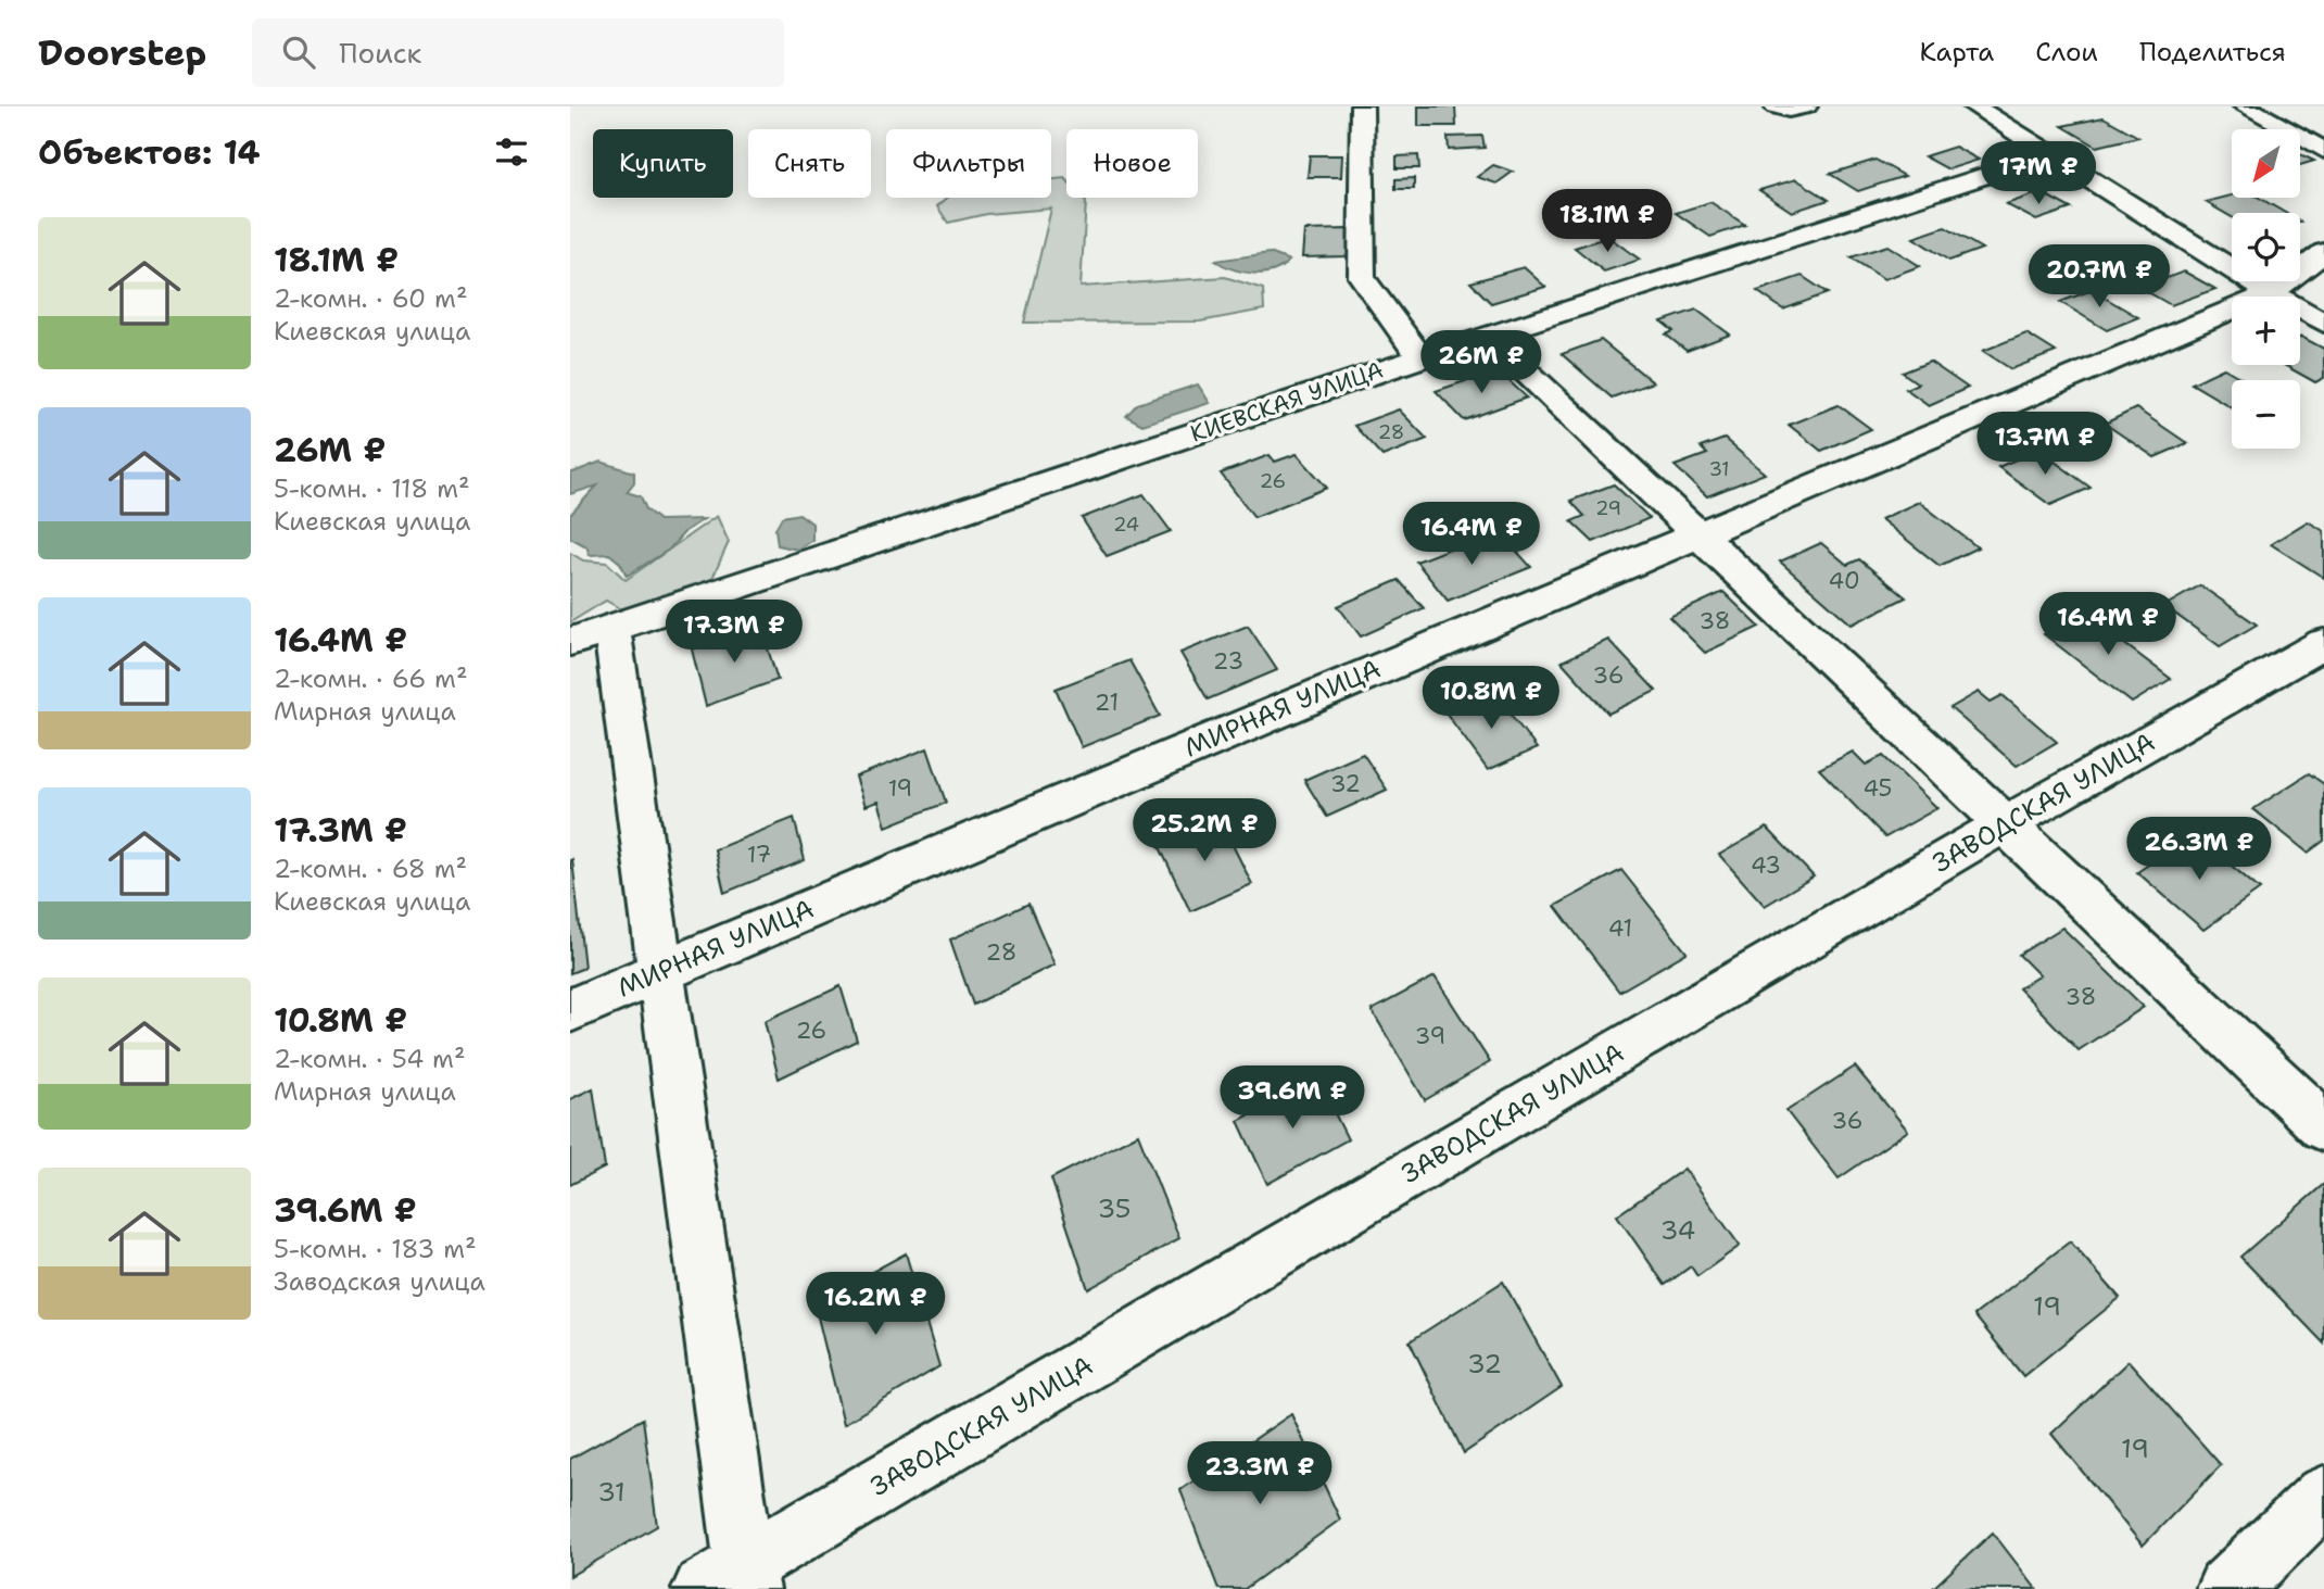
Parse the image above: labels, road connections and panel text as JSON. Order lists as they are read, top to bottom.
{
  "streets": {
    "street": ["КИЕВСКАЯ УЛИЦА", "МИРНАЯ УЛИЦА", "ЗАВОДСКАЯ УЛИЦА"]
  },
  "house_numbers": [
    "28",
    "31",
    "26",
    "29",
    "24",
    "40",
    "38",
    "23",
    "36",
    "21",
    "32",
    "19",
    "45",
    "17",
    "43",
    "41",
    "28",
    "38",
    "26",
    "39",
    "36",
    "35",
    "34",
    "19",
    "32",
    "19",
    "31"
  ],
  "north": "bottom left",
  "page": {
    "header": "Doorstep",
    "search": "Поиск",
    "nav": ["Карта", "Слои", "Поделиться"],
    "heading": "Объектов: 14",
    "map_buttons": ["+", "−"],
    "chip": [
      "Купить",
      "Снять",
      "Фильтры",
      "Новое"
    ],
    "price": [
      "17M ₽",
      "18.1M ₽",
      "20.7M ₽",
      "26M ₽",
      "13.7M ₽",
      "16.4M ₽",
      "16.4M ₽",
      "17.3M ₽",
      "10.8M ₽",
      "25.2M ₽",
      "26.3M ₽",
      "39.6M ₽",
      "16.2M ₽",
      "23.3M ₽"
    ],
    "list": [
      {
        "name": "18.1M ₽",
        "note": "2-комн. · 60 m² · Киевская улица"
      },
      {
        "name": "26M ₽",
        "note": "5-комн. · 118 m² · Киевская улица"
      },
      {
        "name": "16.4M ₽",
        "note": "2-комн. · 66 m² · Мирная улица"
      },
      {
        "name": "17.3M ₽",
        "note": "2-комн. · 68 m² · Киевская улица"
      },
      {
        "name": "10.8M ₽",
        "note": "2-комн. · 54 m² · Мирная улица"
      },
      {
        "name": "39.6M ₽",
        "note": "5-комн. · 183 m² · Заводская улица"
      }
    ]
  }
}
